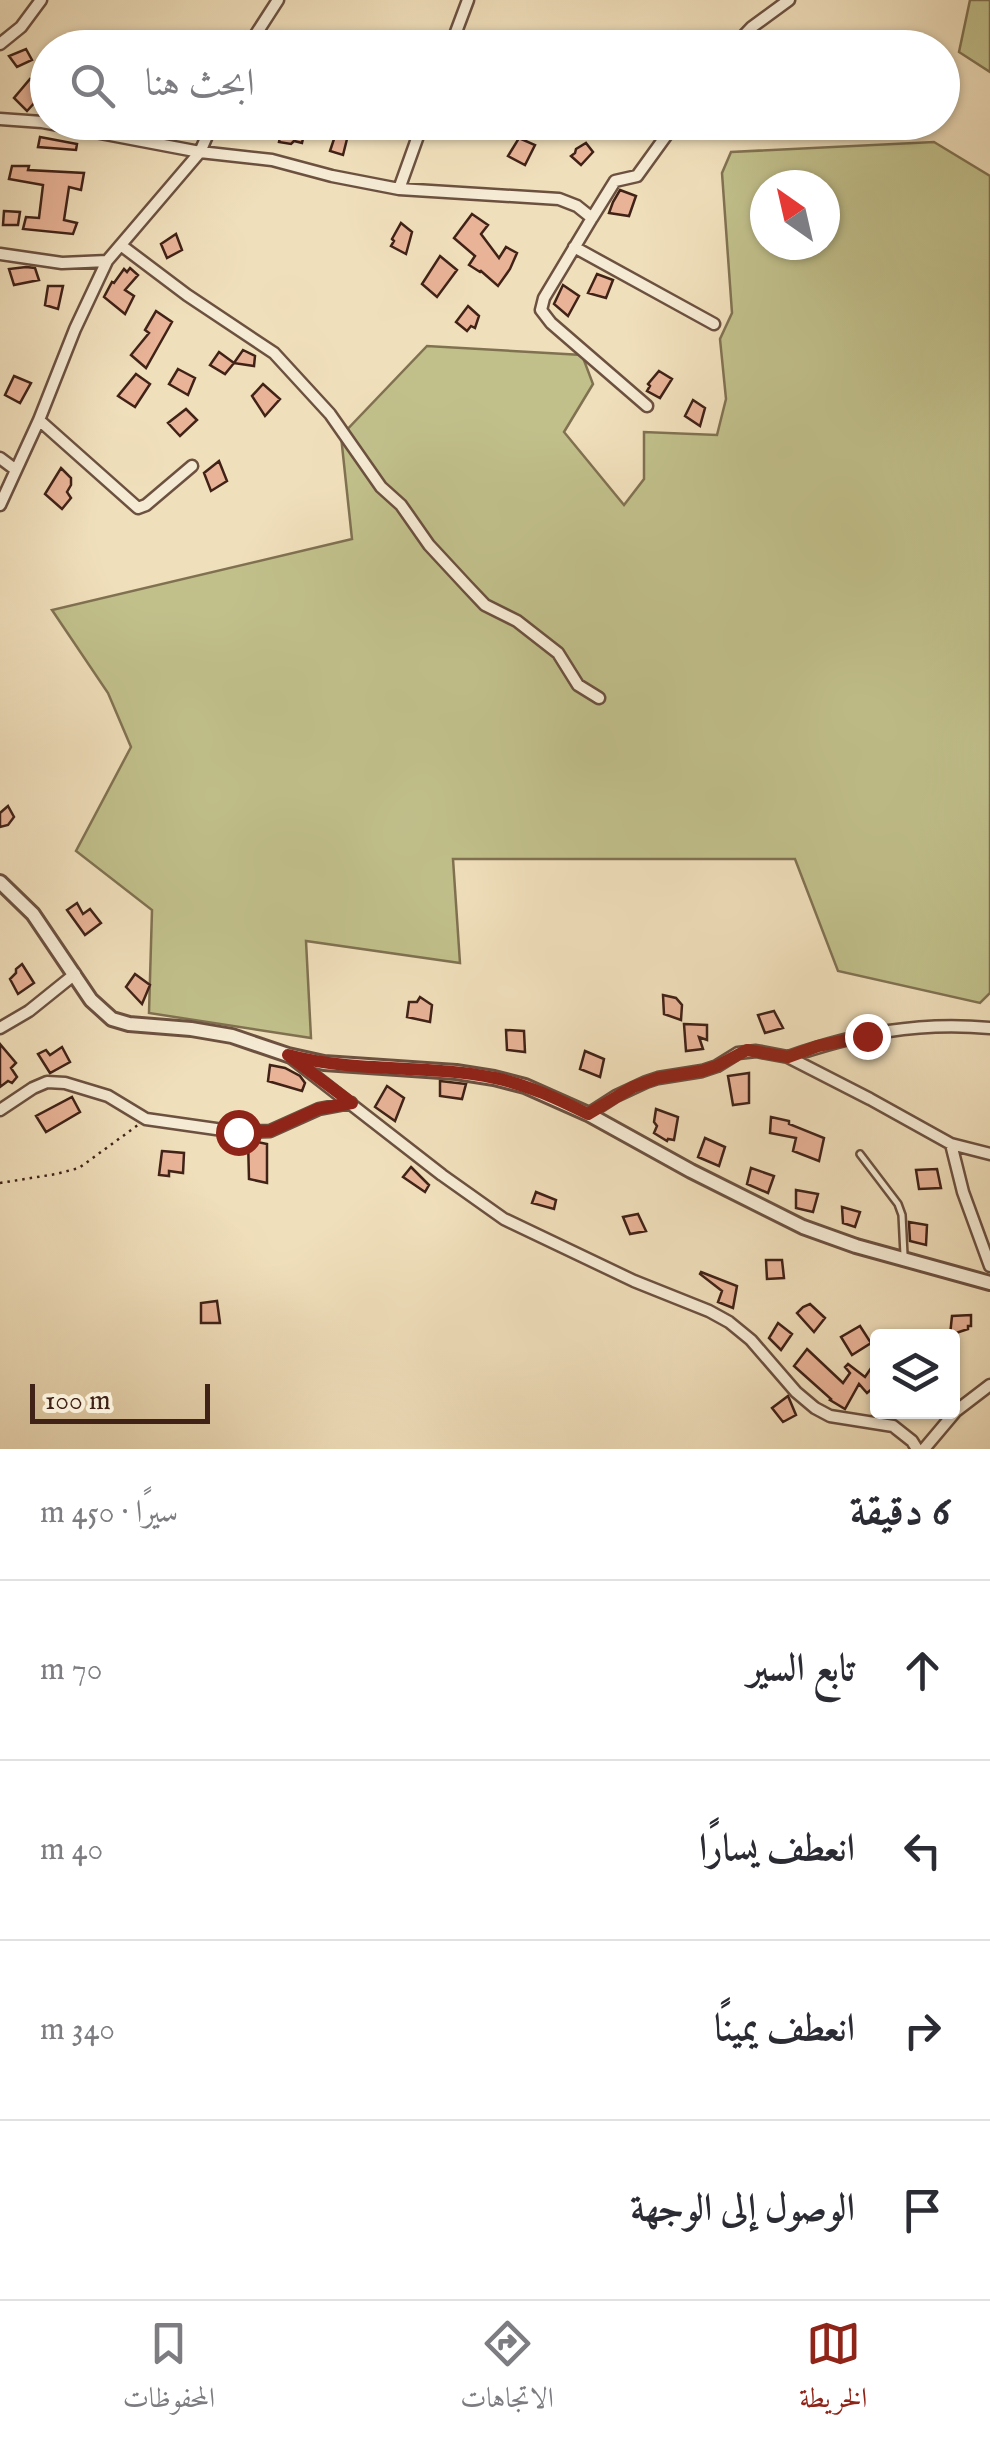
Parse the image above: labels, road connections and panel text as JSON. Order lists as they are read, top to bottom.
{
  "scale_bar": "100 m",
  "north": "top left",
  "page": {
    "search": "ابحث هنا",
    "scale": "100 m",
    "heading": ["6 دقيقة", "سيرًا · 450 m"],
    "list": [
      ["تابع السير", "70 m"],
      ["انعطف يسارًا", "40 m"],
      ["انعطف يمينًا", "340 m"],
      "الوصول إلى الوجهة"
    ],
    "nav": ["الخريطة", "الاتجاهات", "المحفوظات"]
  }
}
